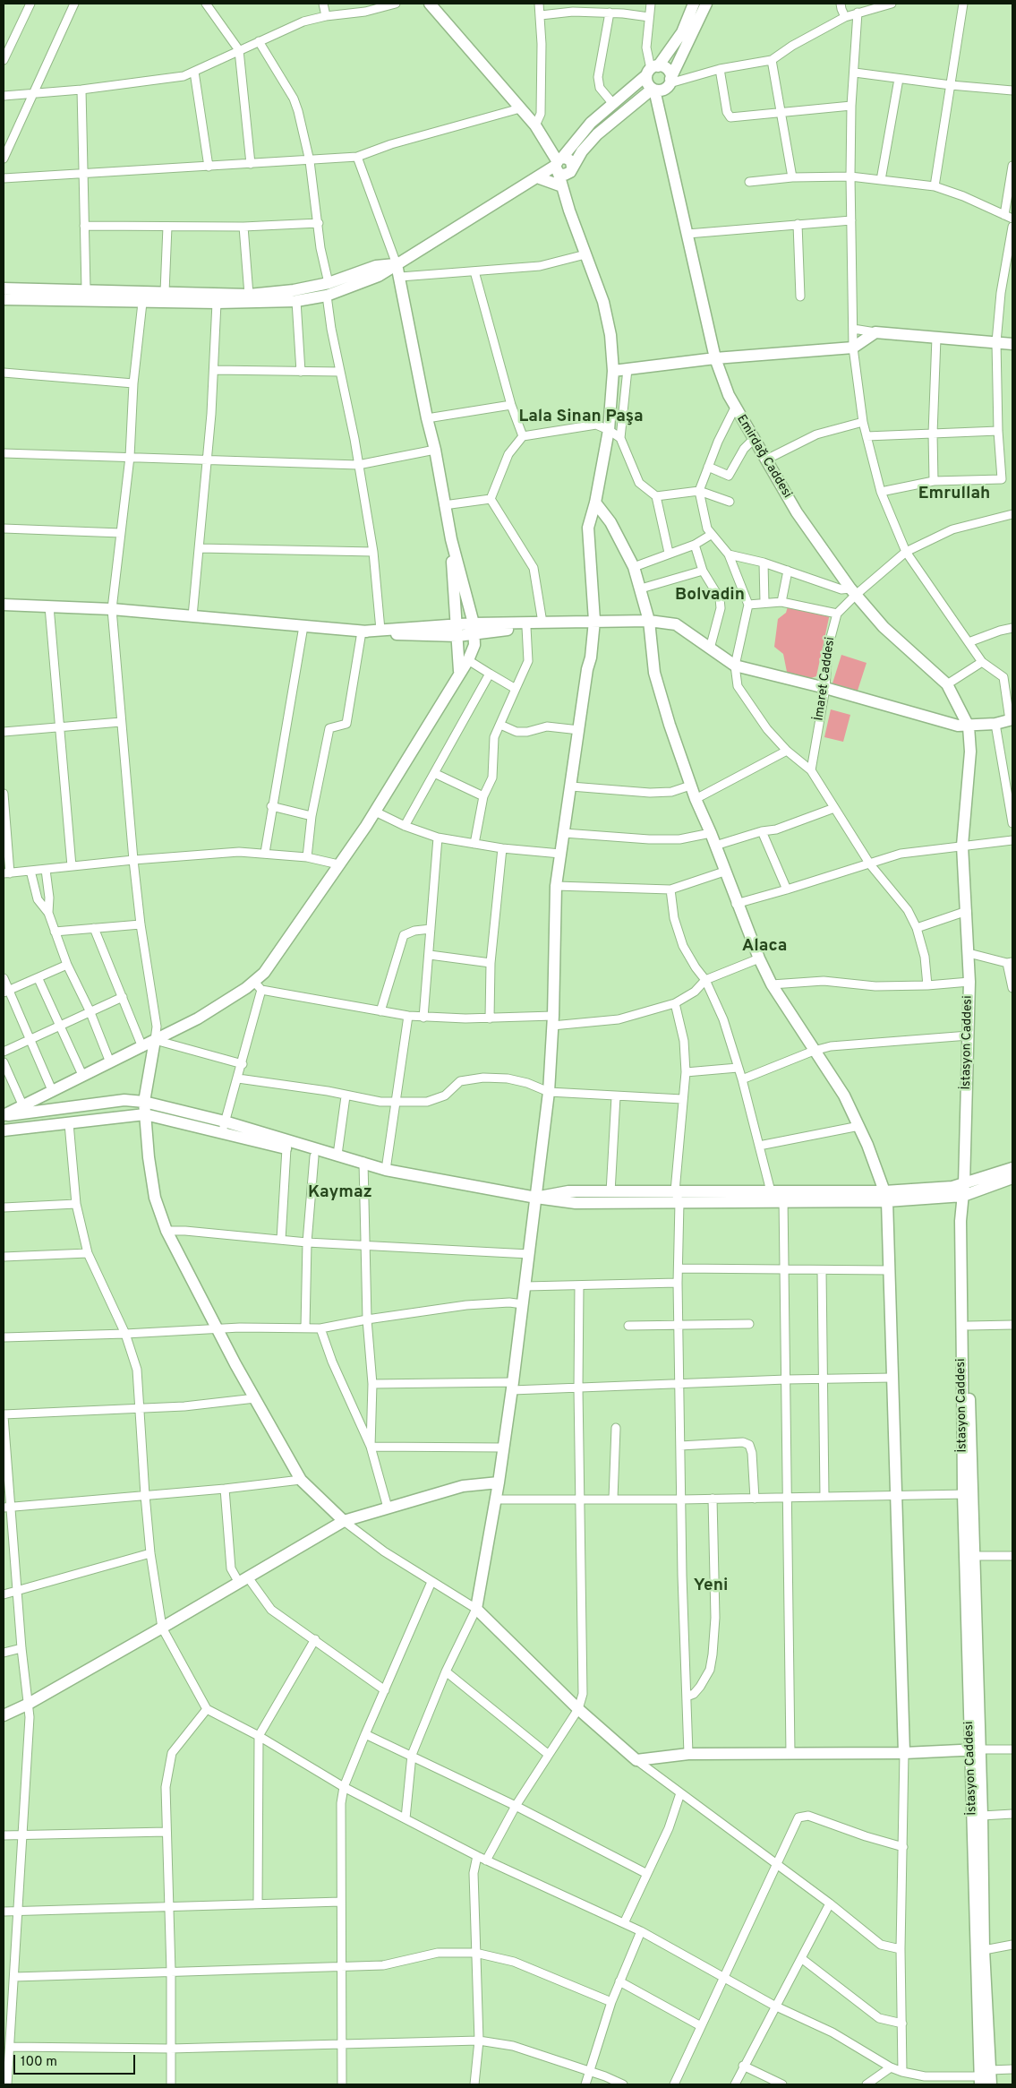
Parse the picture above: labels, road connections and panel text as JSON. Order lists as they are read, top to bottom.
{
  "streets": {
    "street": ["Emirdağ Caddesi", "İmaret Caddesi", "İstasyon Caddesi"]
  },
  "crossings": [
    ["Emirdağ Caddesi", "İstasyon Caddesi"]
  ],
  "districts": [
    "Lala Sinan Paşa",
    "Emrullah",
    "Bolvadin",
    "Alaca",
    "Kaymaz",
    "Yeni"
  ],
  "scale_bar": "100 m"
}
